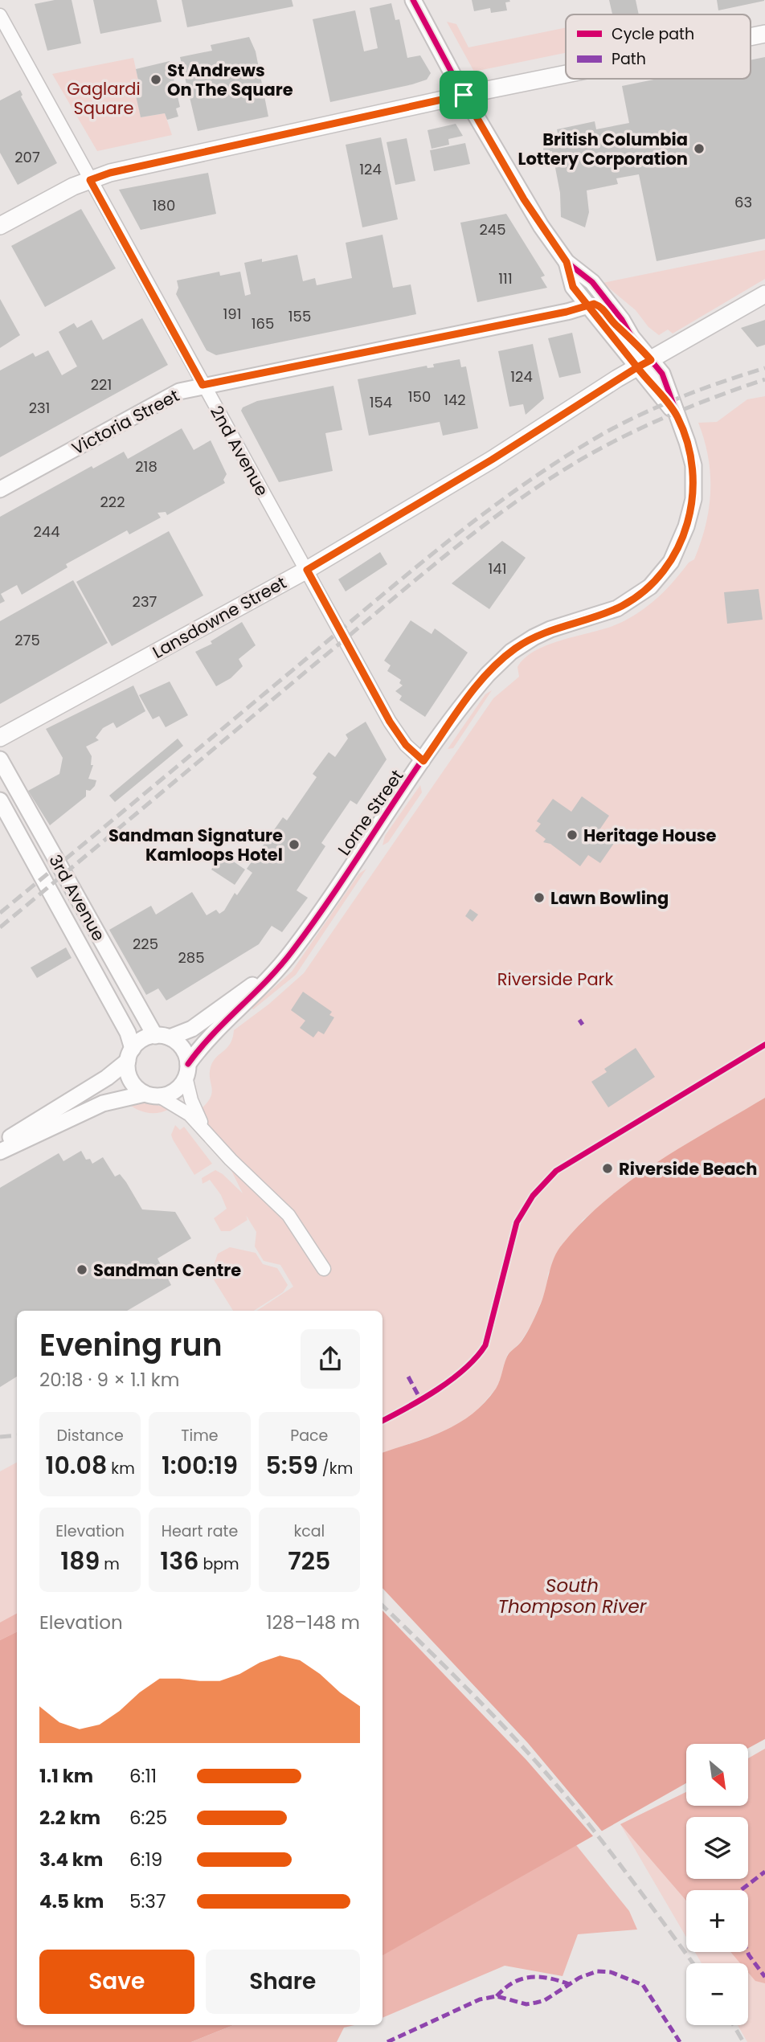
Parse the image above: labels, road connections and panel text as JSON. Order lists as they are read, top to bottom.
{
  "streets": {
    "main road": ["Lansdowne Street"],
    "street": [
      "Victoria Street",
      "2nd Avenue",
      "Lorne Street",
      "3rd Avenue"
    ]
  },
  "crossings": [
    ["Victoria Street", "2nd Avenue"],
    ["2nd Avenue", "Lansdowne Street"],
    ["2nd Avenue", "Lorne Street"],
    ["Lansdowne Street", "Lorne Street"],
    ["Lorne Street", "3rd Avenue"]
  ],
  "water": ["South Thompson River"],
  "parks": ["Gaglardi Square", "Riverside Park"],
  "places": [
    "St Andrews On The Square",
    "British Columbia Lottery Corporation",
    "Heritage House",
    "Sandman Signature Kamloops Hotel",
    "Lawn Bowling",
    "Riverside Beach",
    "Sandman Centre"
  ],
  "house_numbers": [
    "207",
    "124",
    "63",
    "180",
    "245",
    "111",
    "191",
    "155",
    "165",
    "124",
    "221",
    "150",
    "142",
    "154",
    "231",
    "218",
    "222",
    "244",
    "141",
    "237",
    "275",
    "225",
    "285"
  ],
  "legend": ["Cycle path", "Path"],
  "north": "bottom right",
  "page": {
    "heading": ["Evening run", "20:18 · 9 × 1.1 km"],
    "stats": [
      ["Distance", "10.08 km"],
      ["Time", "1:00:19"],
      ["Pace", "5:59 /km"],
      ["Elevation", "189 m"],
      ["Heart rate", "136 bpm"],
      ["kcal", "725"]
    ],
    "chart": ["Elevation", "128–148 m"],
    "map_buttons": ["+", "−"],
    "list": [
      {
        "name": "1.1 km",
        "note": "6:11"
      },
      {
        "name": "2.2 km",
        "note": "6:25"
      },
      {
        "name": "3.4 km",
        "note": "6:19"
      },
      {
        "name": "4.5 km",
        "note": "5:37"
      }
    ],
    "buttons": ["Save", "Share"]
  }
}
